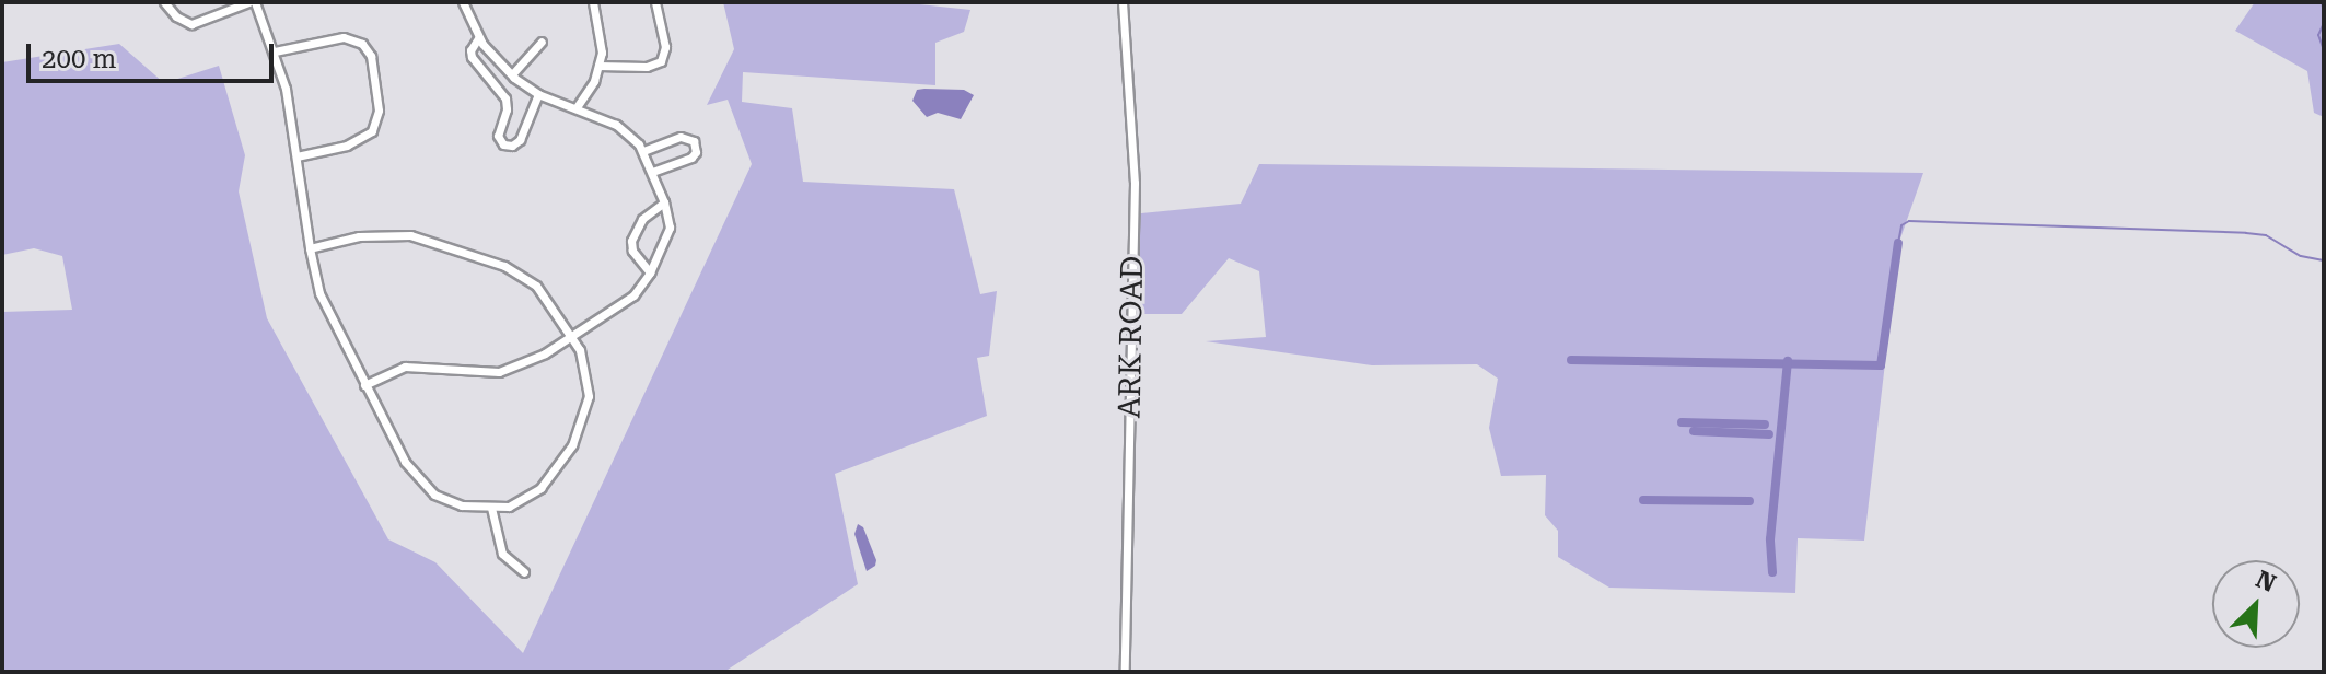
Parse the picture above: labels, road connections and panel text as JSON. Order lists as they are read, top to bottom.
{
  "streets": {
    "street": ["ARK ROAD"]
  },
  "scale_bar": "200 m",
  "north": "top right"
}
